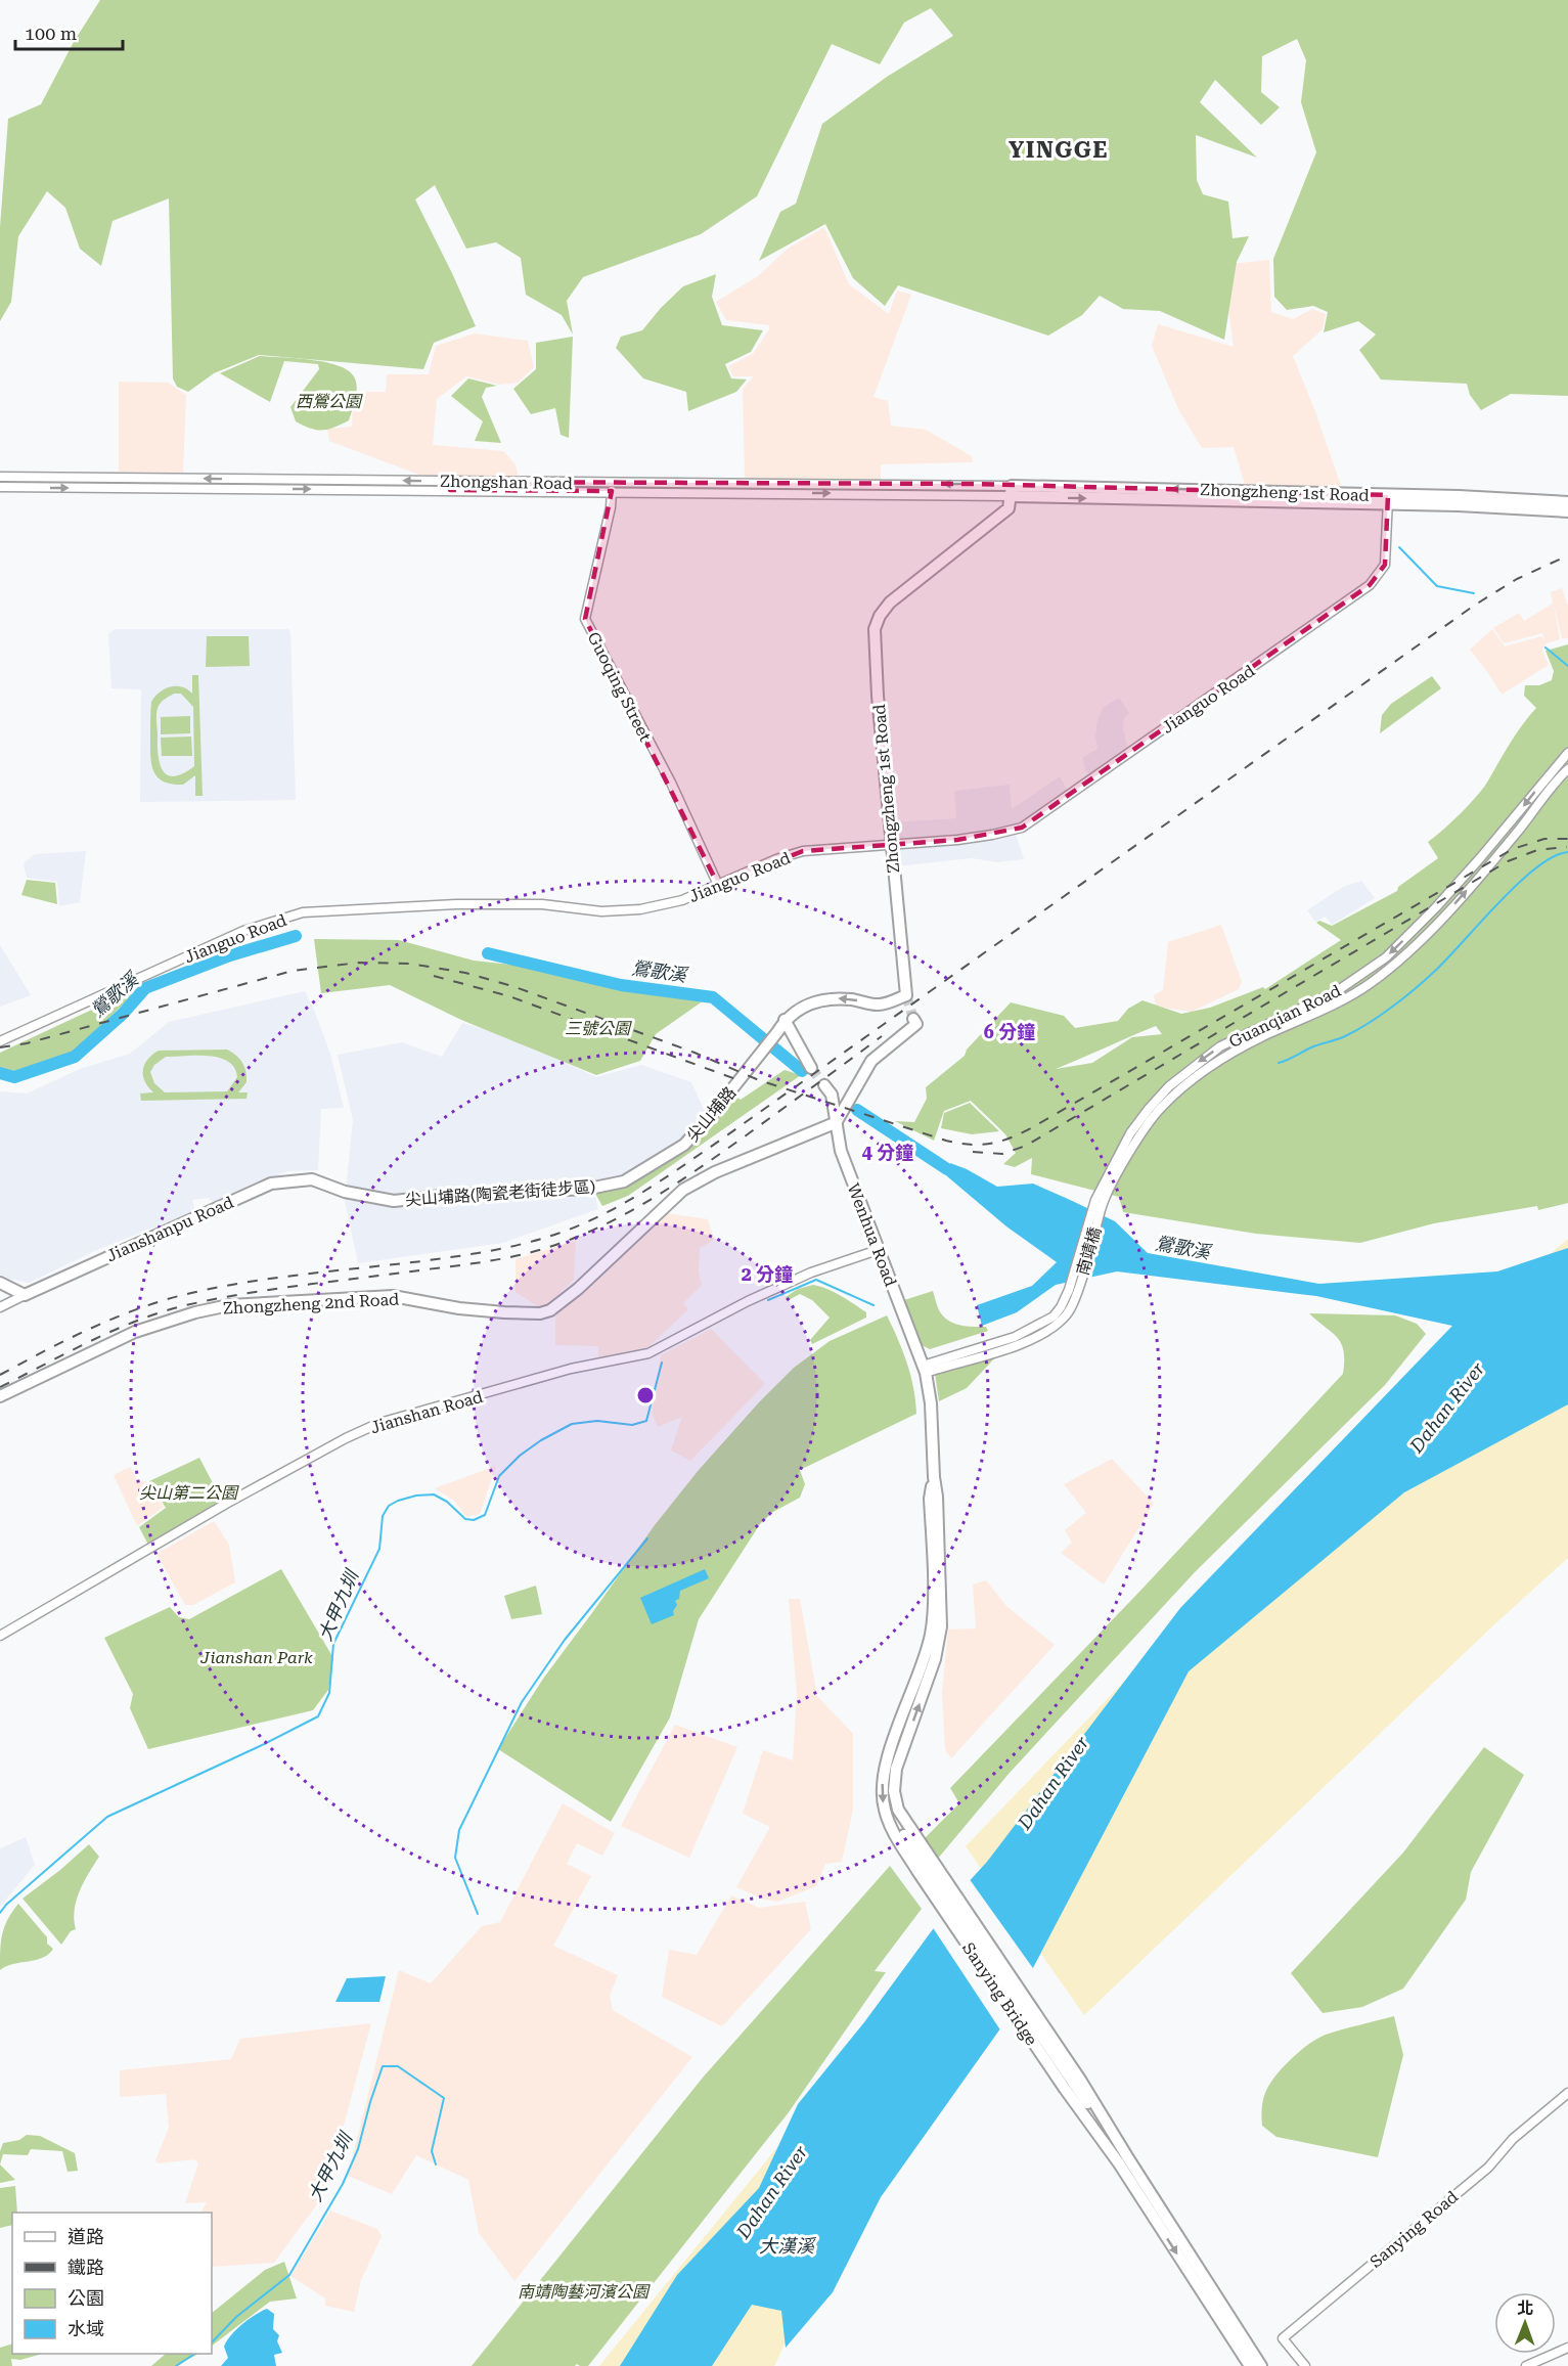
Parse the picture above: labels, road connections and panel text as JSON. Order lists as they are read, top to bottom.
{
  "streets": {
    "main road": [
      "Zhongzheng 1st Road",
      "尖山埔路",
      "尖山埔路(陶瓷老街徒步區)",
      "Jianshanpu Road",
      "Wenhua Road",
      "Zhongzheng 2nd Road",
      "Sanying Bridge"
    ],
    "street": [
      "Zhongshan Road",
      "Guoqing Street",
      "Jianguo Road",
      "Guanqian Road",
      "南靖橋",
      "Jianshan Road",
      "Sanying Road"
    ]
  },
  "crossings": [
    ["Zhongshan Road", "Zhongzheng 1st Road"],
    ["Zhongshan Road", "Guoqing Street"],
    ["Zhongzheng 1st Road", "Jianguo Road"],
    ["Zhongzheng 1st Road", "尖山埔路"],
    ["Guoqing Street", "Jianguo Road"],
    ["Guanqian Road", "南靖橋"],
    ["尖山埔路", "尖山埔路(陶瓷老街徒步區)"],
    ["尖山埔路(陶瓷老街徒步區)", "Jianshanpu Road"],
    ["Wenhua Road", "南靖橋"],
    ["Wenhua Road", "Zhongzheng 2nd Road"],
    ["Wenhua Road", "Jianshan Road"],
    ["Wenhua Road", "Sanying Bridge"]
  ],
  "districts": ["YINGGE"],
  "water": [
    "鶯歌溪",
    "Dahan River",
    "大甲九圳",
    "大漢溪"
  ],
  "parks": [
    "西鶯公園",
    "三號公園",
    "尖山第二公園",
    "Jianshan Park",
    "南靖陶藝河濱公園"
  ],
  "legend": [
    "道路",
    "鐵路",
    "公園",
    "水域"
  ],
  "scale_bar": "100 m",
  "north": "top",
  "rings": ["6 分鐘", "4 分鐘", "2 分鐘"]
}
